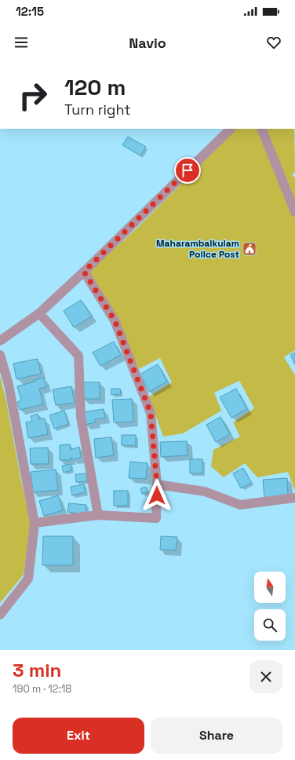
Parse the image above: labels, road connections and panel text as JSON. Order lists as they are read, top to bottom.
{
  "places": {
    "public building": ["Maharambaikulam Police Post"]
  },
  "north": "top",
  "page": {
    "status": "12:15",
    "header": "Navio",
    "turn": ["120 m", "Turn right"],
    "heading": ["3 min", "190 m · 12:18"],
    "buttons": ["Exit", "Share"]
  }
}
